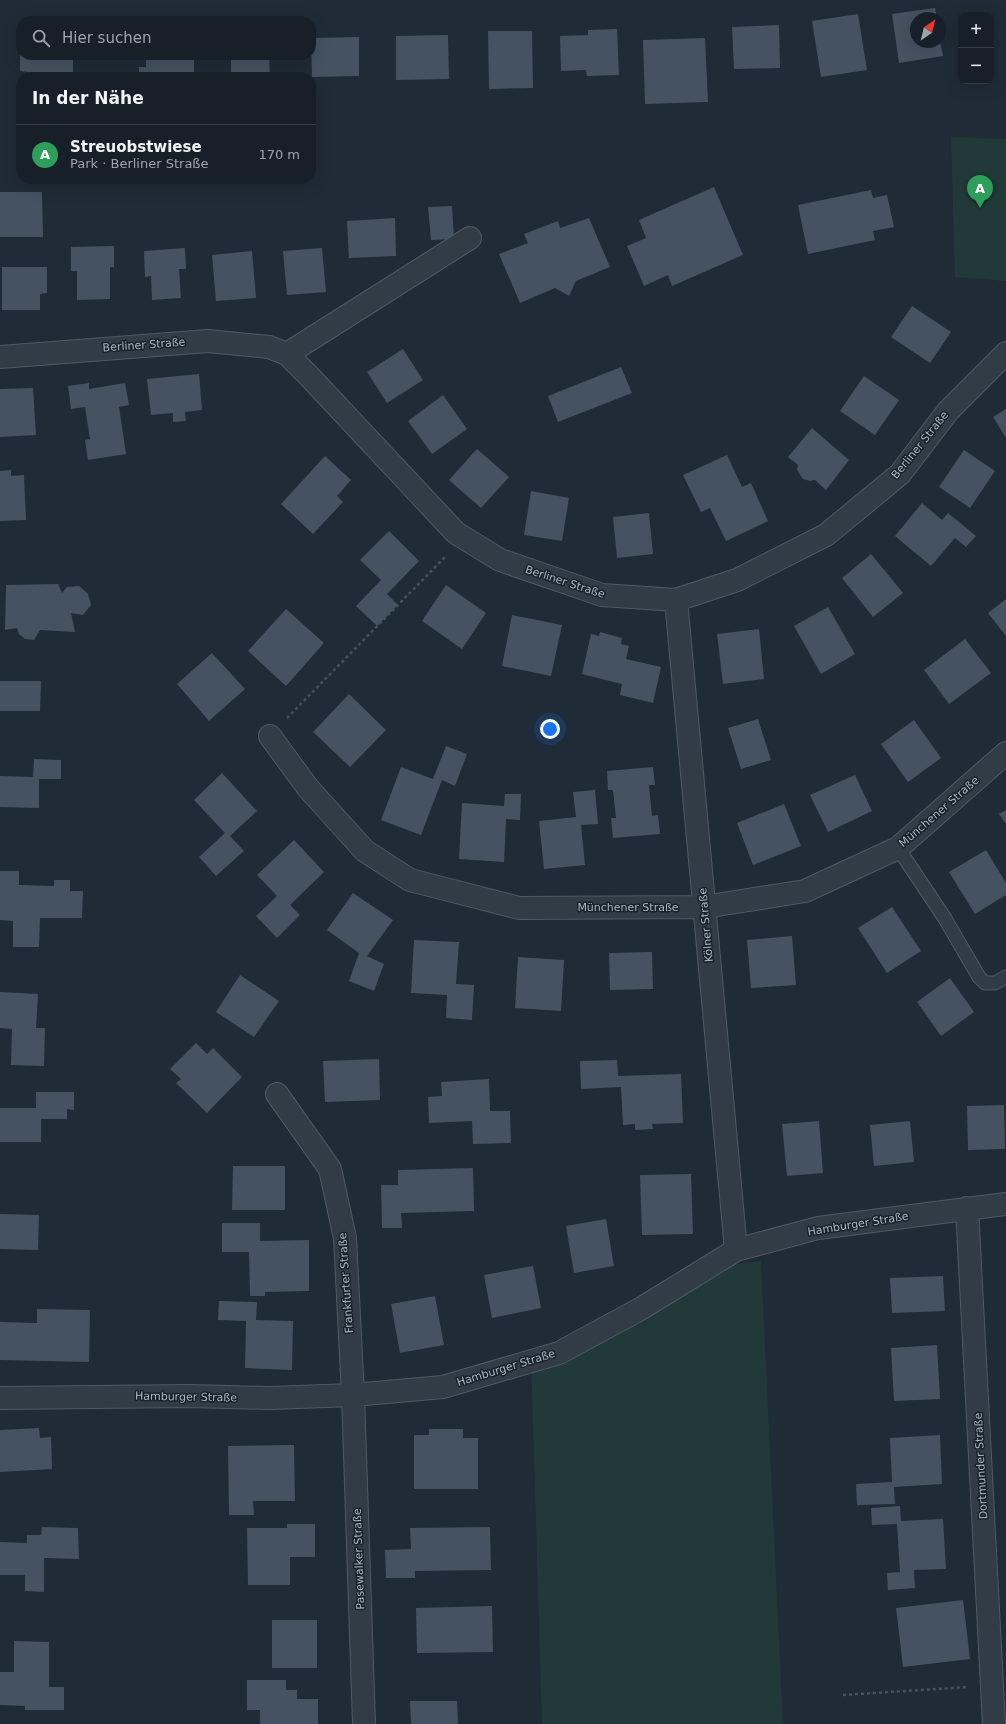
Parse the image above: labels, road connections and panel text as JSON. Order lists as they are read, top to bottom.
{
  "streets": {
    "street": [
      "Berliner Straße",
      "Münchener Straße",
      "Kölner Straße",
      "Hamburger Straße",
      "Frankfurter Straße",
      "Dortmunder Straße",
      "Pasewalker Straße"
    ]
  },
  "crossings": [
    ["Berliner Straße", "Kölner Straße"],
    ["Münchener Straße", "Kölner Straße"],
    ["Kölner Straße", "Hamburger Straße"],
    ["Hamburger Straße", "Frankfurter Straße"],
    ["Hamburger Straße", "Dortmunder Straße"],
    ["Hamburger Straße", "Pasewalker Straße"],
    ["Frankfurter Straße", "Pasewalker Straße"]
  ],
  "north": "top right",
  "page": {
    "map_buttons": ["+", "−"],
    "search": "Hier suchen",
    "heading": "In der Nähe",
    "list": [
      {
        "mark": "A",
        "name": "Streuobstwiese",
        "note": "Park · Berliner Straße",
        "value": "170 m"
      }
    ],
    "pins": "A"
  }
}
